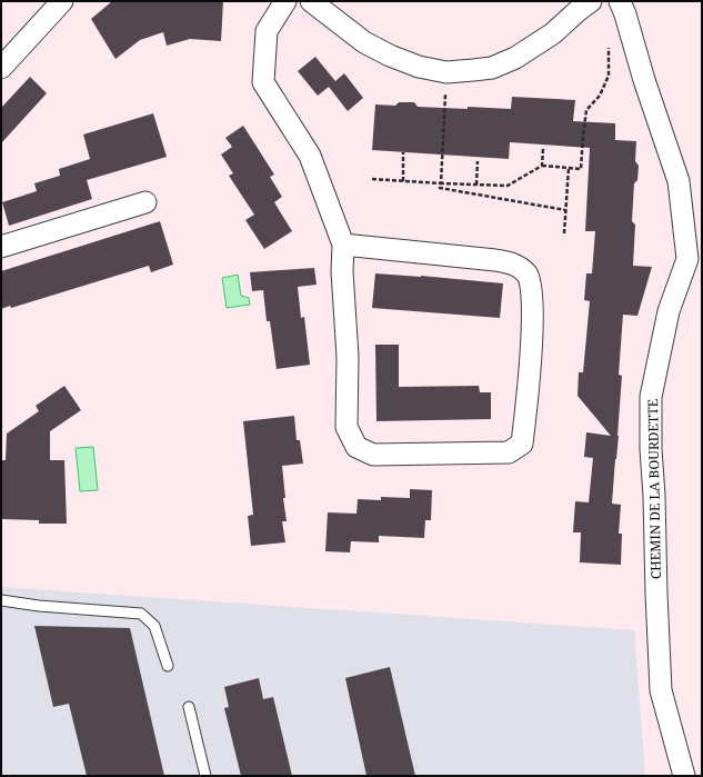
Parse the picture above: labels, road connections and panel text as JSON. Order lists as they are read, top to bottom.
{
  "streets": {
    "street": ["CHEMIN DE LA BOURDETTE"]
  }
}
